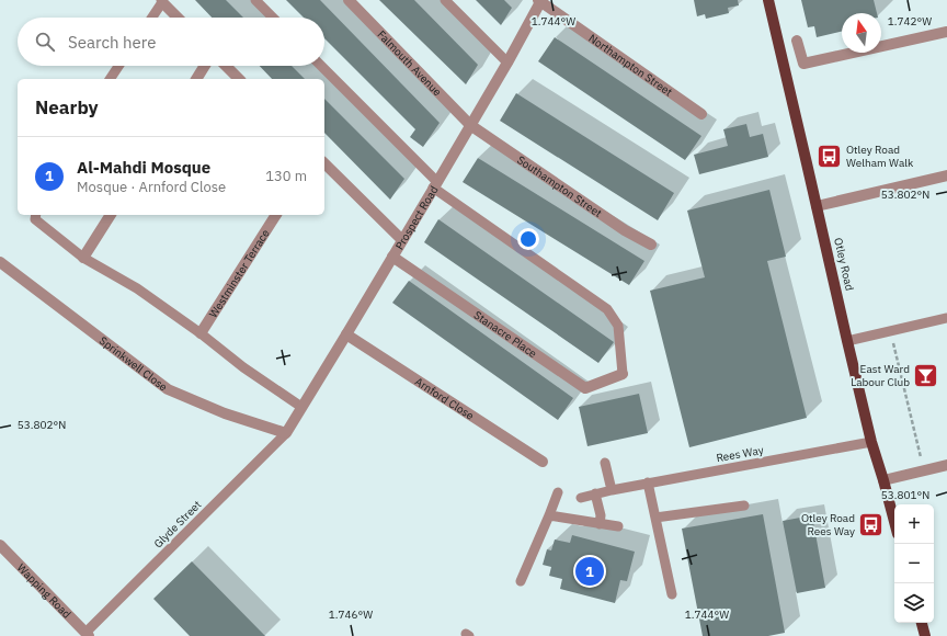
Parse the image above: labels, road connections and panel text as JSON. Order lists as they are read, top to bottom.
{
  "streets": {
    "main road": ["Otley Road"],
    "street": [
      "Falmouth Avenue",
      "Northampton Street",
      "Southampton Street",
      "Prospect Road",
      "Westminster Terrace",
      "Stanacre Place",
      "Sprinkwell Close",
      "Arnford Close",
      "Wapping Road"
    ],
    "lane": ["Rees Way", "Glyde Street"]
  },
  "crossings": [
    ["Falmouth Avenue", "Southampton Street"],
    ["Falmouth Avenue", "Prospect Road"],
    ["Northampton Street", "Prospect Road"],
    ["Southampton Street", "Prospect Road"],
    ["Prospect Road", "Stanacre Place"],
    ["Prospect Road", "Sprinkwell Close"],
    ["Prospect Road", "Arnford Close"],
    ["Prospect Road", "Glyde Street"],
    ["Otley Road", "Rees Way"],
    ["Sprinkwell Close", "Glyde Street"],
    ["Glyde Street", "Wapping Road"]
  ],
  "places": {
    "bus stop": ["Otley Road Welham Walk", "Otley Road Rees Way"],
    "bar": ["East Ward Labour Club"]
  },
  "north": "top",
  "page": {
    "search": "Search here",
    "heading": "Nearby",
    "list": [
      {
        "mark": "1",
        "name": "Al‐Mahdi Mosque",
        "note": "Mosque · Arnford Close",
        "value": "130 m"
      }
    ],
    "map_buttons": ["+", "−"],
    "pins": "1"
  },
  "coordinates": [
    "1.744°W",
    "1.742°W",
    "53.802°N",
    "53.801°N",
    "1.746°W"
  ]
}
